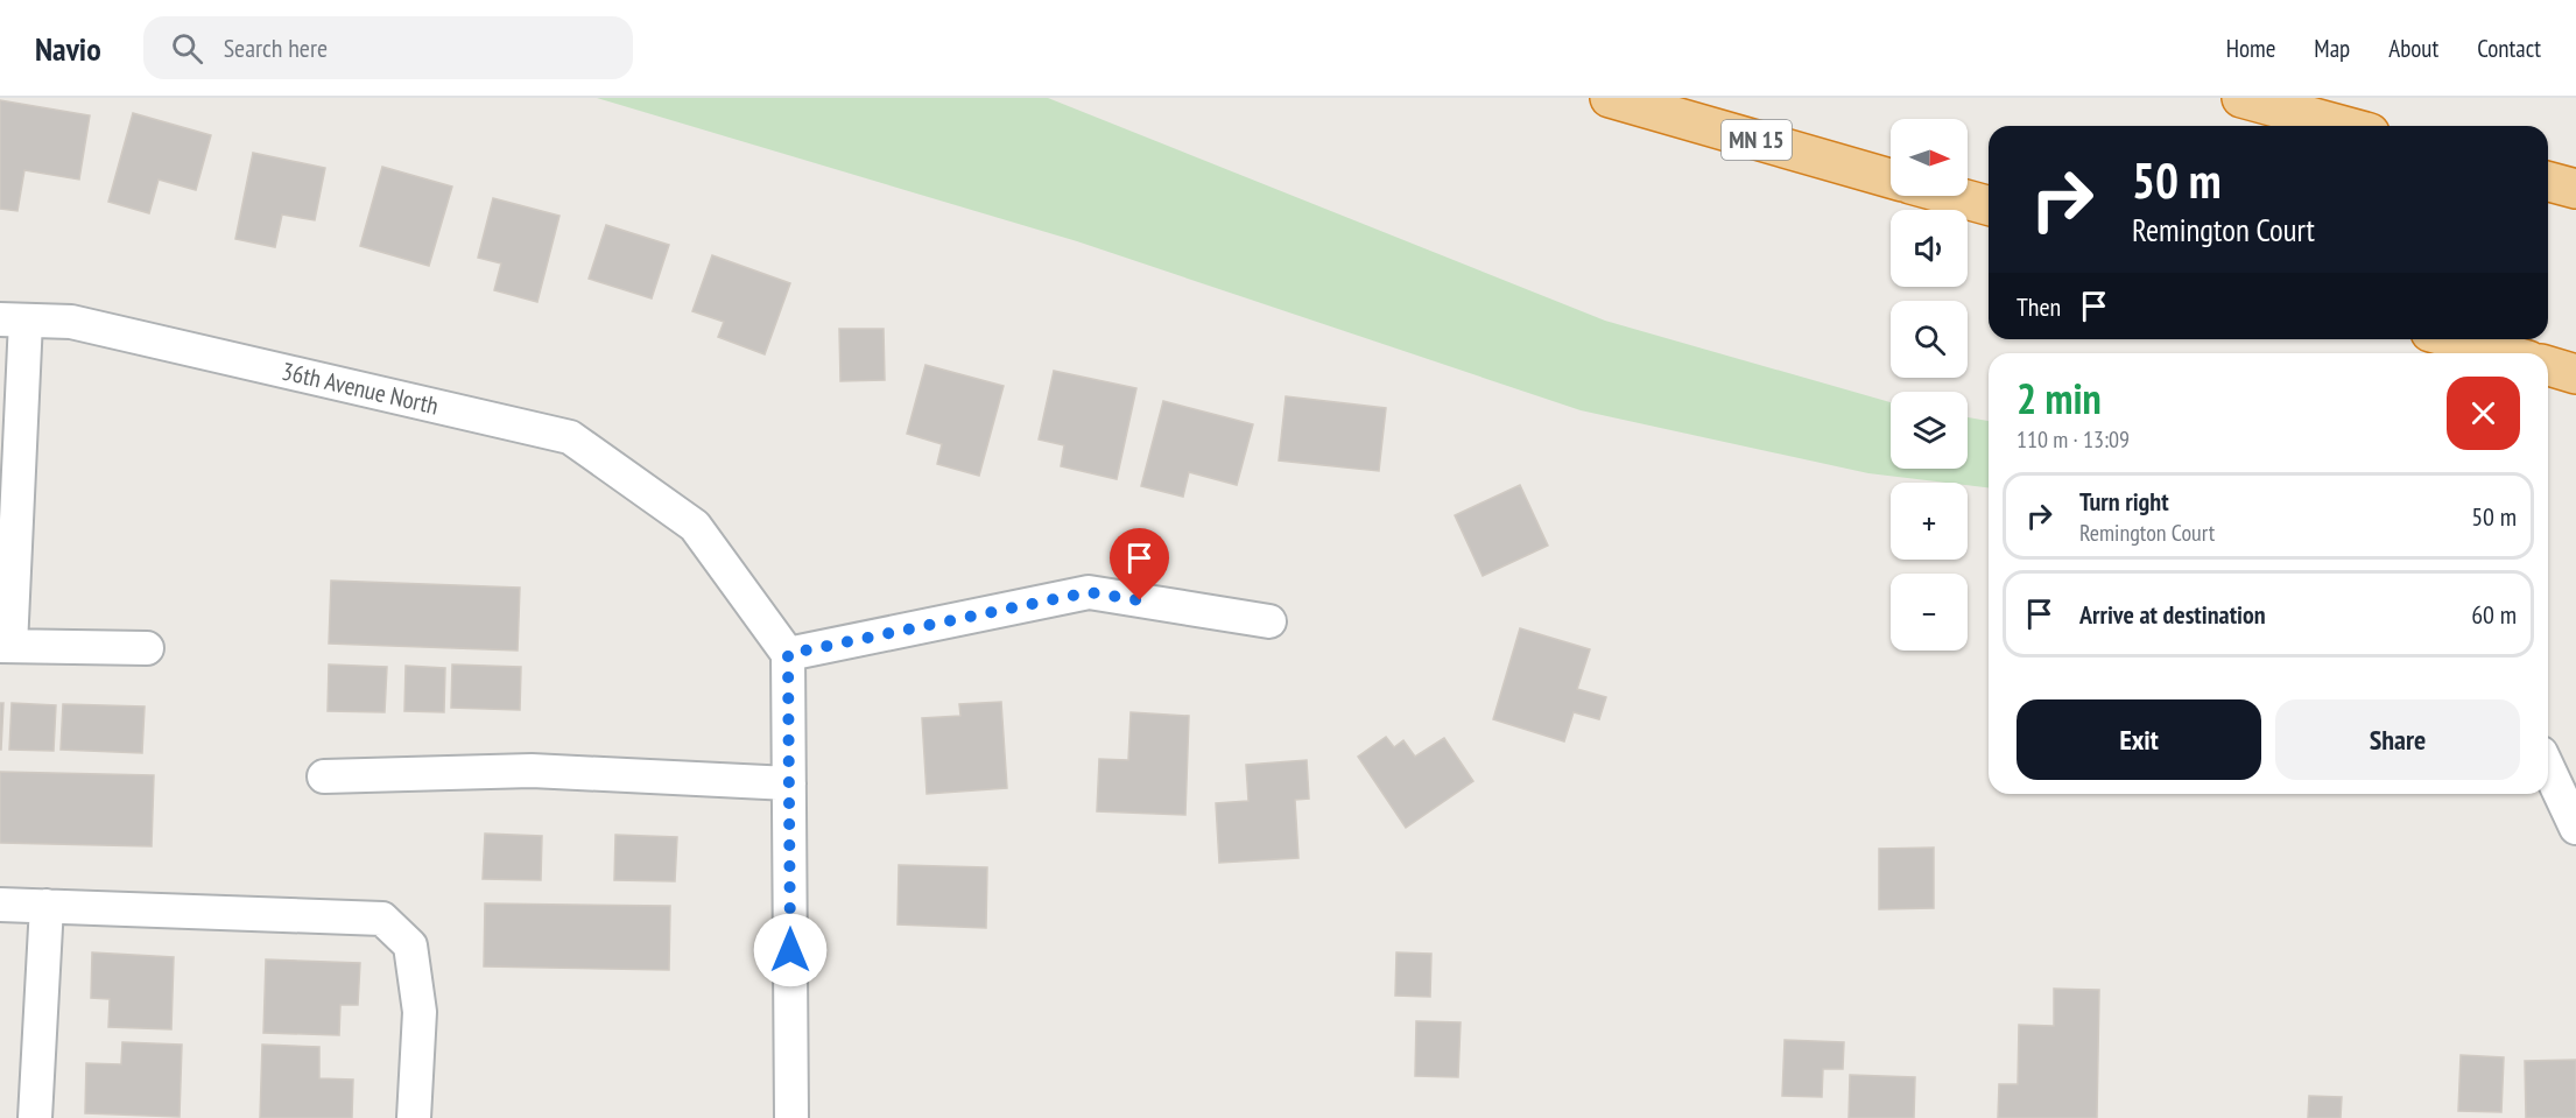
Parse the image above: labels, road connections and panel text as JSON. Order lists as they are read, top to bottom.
{
  "streets": {
    "highway": ["MN 15"],
    "street": ["36th Avenue North"]
  },
  "north": "right",
  "page": {
    "header": "Navio",
    "search": "Search here",
    "nav": [
      "Home",
      "Map",
      "About",
      "Contact"
    ],
    "map_buttons": ["+", "−"],
    "turn": ["50 m", "Remington Court"],
    "then": "Then",
    "heading": ["2 min", "110 m · 13:09"],
    "list": [
      {
        "name": "Turn right",
        "note": "Remington Court",
        "value": "50 m"
      },
      {
        "name": "Arrive at destination",
        "value": "60 m"
      }
    ],
    "buttons": ["Exit", "Share"]
  }
}
